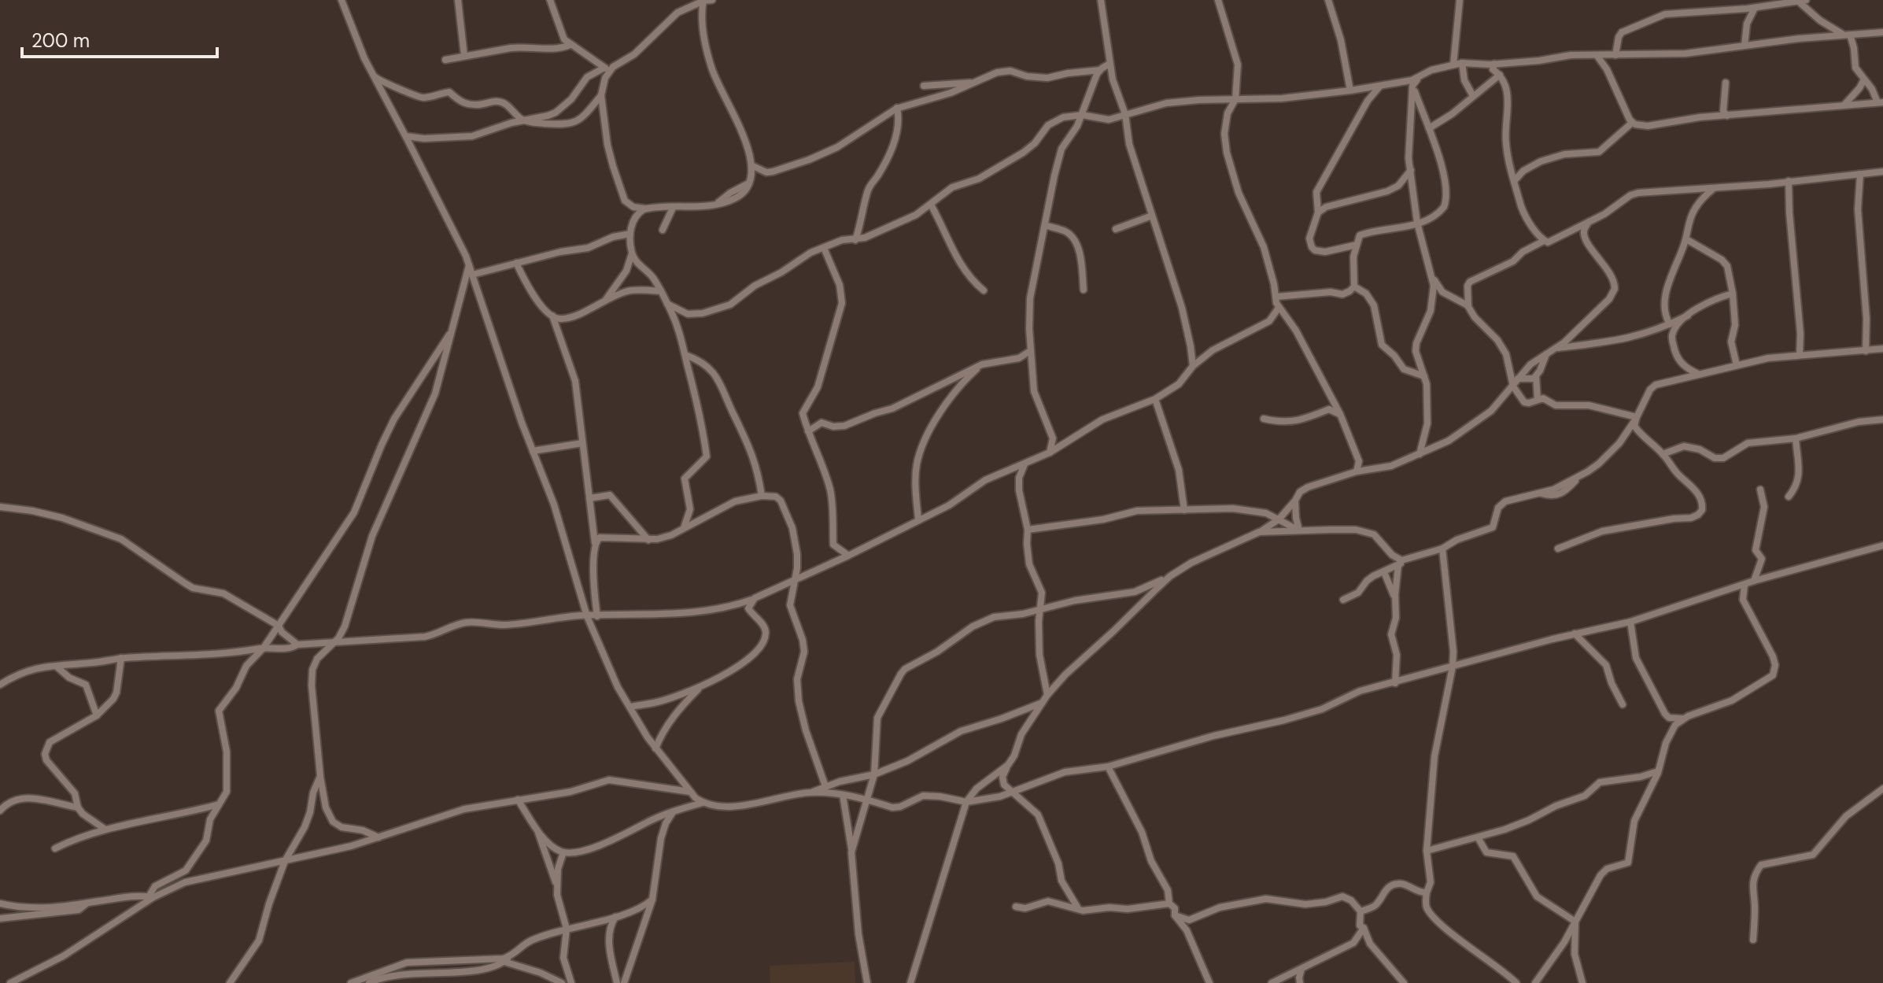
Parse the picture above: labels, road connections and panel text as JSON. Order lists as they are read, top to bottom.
{
  "scale_bar": "200 m"
}
